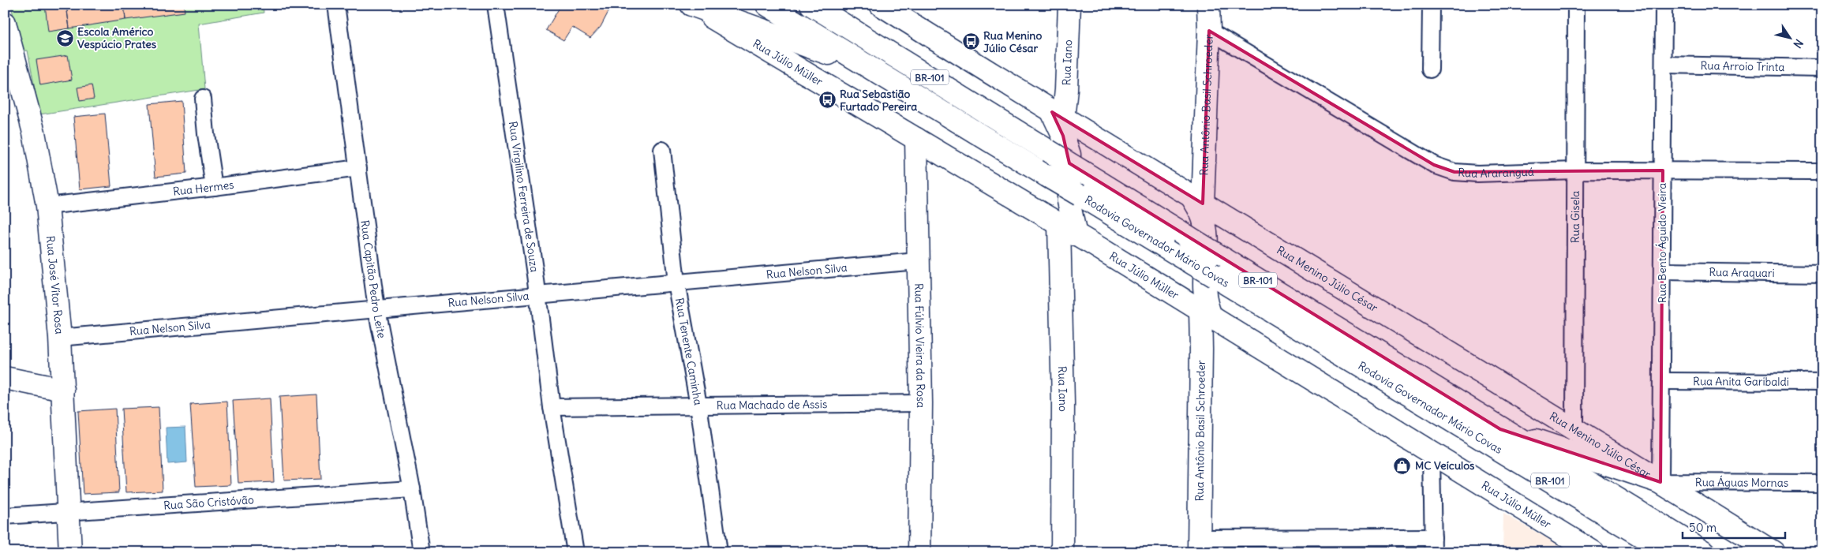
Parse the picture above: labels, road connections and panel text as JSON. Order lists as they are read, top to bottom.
{
  "streets": {
    "main road": [
      "Rua Iano",
      "Rua Júlio Müller",
      "BR-101",
      "Rua Antônio Basil Schroeder",
      "Rodovia Governador Mário Covas",
      "Rua Menino Júlio César",
      "Rua José Vítor Rosa",
      "Rua Fúlvio Vieira da Rosa"
    ],
    "street": [
      "Rua Arroio Trinta",
      "Rua Araranguá",
      "Rua Hermes",
      "Rua Virgilino Ferreira de Souza",
      "Rua Gisela",
      "Rua Bento Águido Vieira",
      "Rua Nelson Silva",
      "Rua Araquari",
      "Rua Capitão Pedro Leite",
      "Rua Tenente Caminha",
      "Rua Anita Garibaldi",
      "Rua Machado de Assis",
      "Rua Águas Mornas",
      "Rua São Cristóvão"
    ]
  },
  "crossings": [
    ["Rua Iano", "Rua Júlio Müller"],
    ["Rua Iano", "Rodovia Governador Mário Covas"],
    ["Rua Iano", "Rua Menino Júlio César"],
    ["Rua Júlio Müller", "Rua Antônio Basil Schroeder"],
    ["Rua Júlio Müller", "Rua Fúlvio Vieira da Rosa"],
    ["Rua Arroio Trinta", "Rua Bento Águido Vieira"],
    ["Rua Antônio Basil Schroeder", "Rua Araranguá"],
    ["Rua Antônio Basil Schroeder", "Rodovia Governador Mário Covas"],
    ["Rua Antônio Basil Schroeder", "Rua Menino Júlio César"],
    ["Rua Araranguá", "Rua Gisela"],
    ["Rua Araranguá", "Rua Bento Águido Vieira"],
    ["Rua Hermes", "Rua Capitão Pedro Leite"],
    ["Rua Hermes", "Rua José Vítor Rosa"],
    ["Rua Virgilino Ferreira de Souza", "Rua Nelson Silva"],
    ["Rua Virgilino Ferreira de Souza", "Rua Machado de Assis"],
    ["Rua Gisela", "Rua Menino Júlio César"],
    ["Rua Bento Águido Vieira", "Rua Araquari"],
    ["Rua Bento Águido Vieira", "Rua Menino Júlio César"],
    ["Rua Bento Águido Vieira", "Rua Anita Garibaldi"],
    ["Rua Bento Águido Vieira", "Rua Águas Mornas"],
    ["Rua Nelson Silva", "Rua Capitão Pedro Leite"],
    ["Rua Nelson Silva", "Rua José Vítor Rosa"],
    ["Rua Nelson Silva", "Rua Fúlvio Vieira da Rosa"],
    ["Rua Nelson Silva", "Rua Tenente Caminha"],
    ["Rua Capitão Pedro Leite", "Rua São Cristóvão"],
    ["Rua Menino Júlio César", "Rua Águas Mornas"],
    ["Rua José Vítor Rosa", "Rua São Cristóvão"],
    ["Rua Fúlvio Vieira da Rosa", "Rua Machado de Assis"],
    ["Rua Tenente Caminha", "Rua Machado de Assis"]
  ],
  "places": {
    "school or university": ["Escola Américo Vespúcio Prates"],
    "bus stop": ["Rua Menino Júlio César", "Rua Sebastião Furtado Pereira"],
    "shop": ["MC Veículos"]
  },
  "scale_bar": "50 m",
  "north": "bottom right"
}
